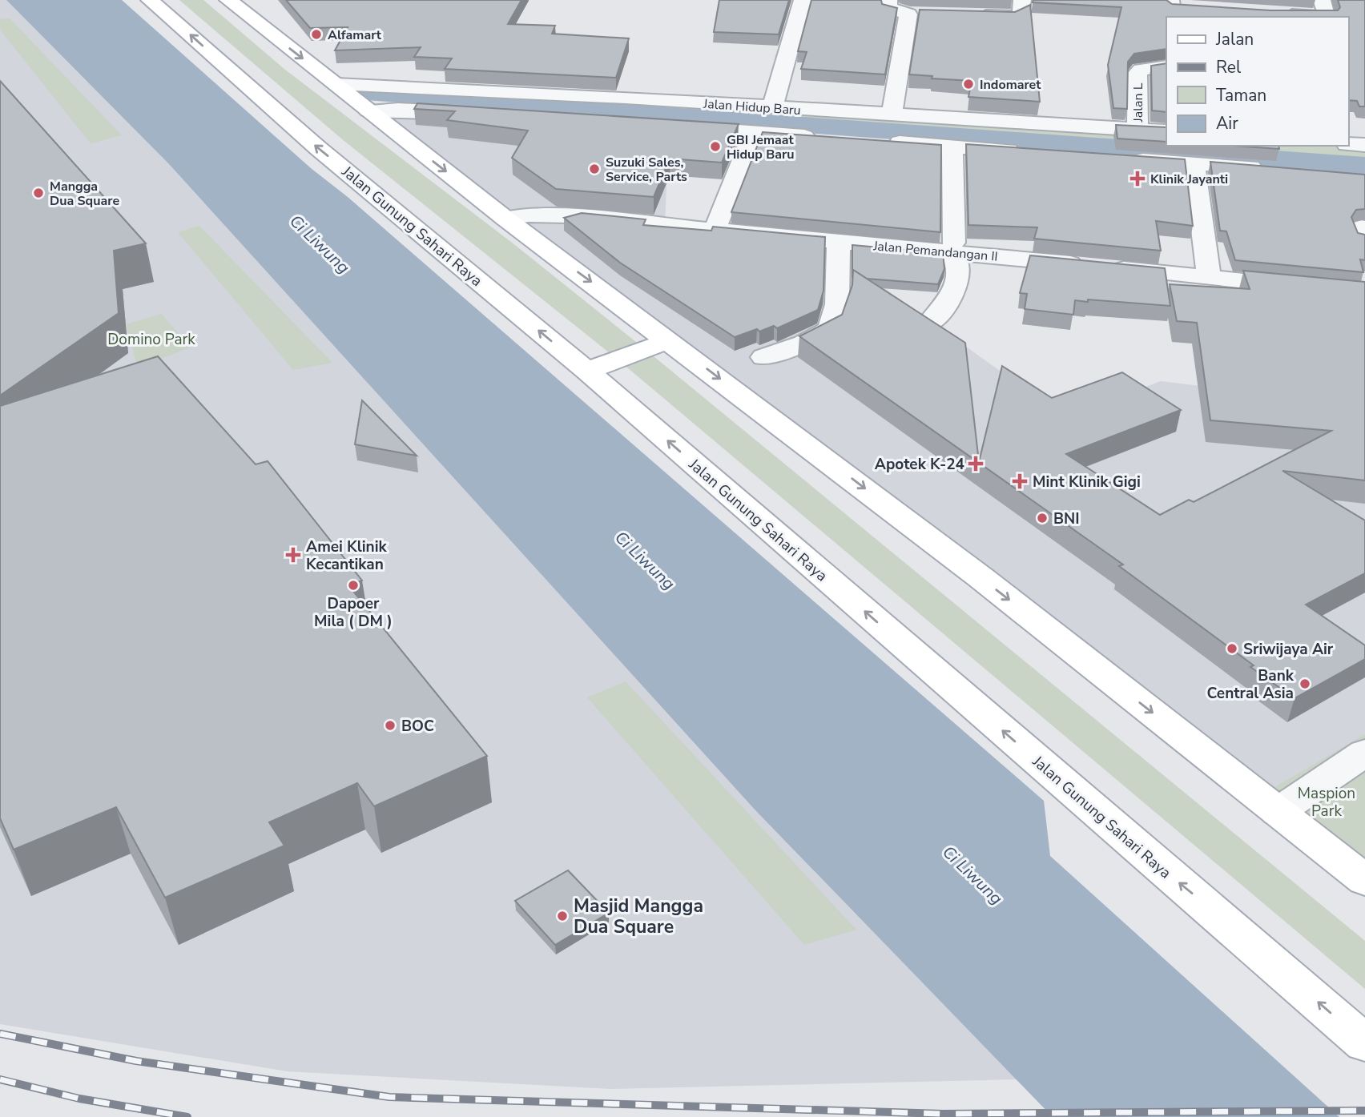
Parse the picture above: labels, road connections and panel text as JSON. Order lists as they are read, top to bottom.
{
  "streets": {
    "main road": ["Jalan Gunung Sahari Raya"],
    "street": ["Jalan L", "Jalan Hidup Baru", "Jalan Pemandangan II"]
  },
  "crossings": [
    ["Jalan L", "Jalan Hidup Baru"]
  ],
  "water": ["Ci Liwung"],
  "parks": ["Domino Park", "Maspion Park"],
  "places": {
    "other": [
      "Alfamart",
      "Indomaret",
      "GBI Jemaat Hidup Baru",
      "Suzuki Sales, Service, Parts",
      "Mangga Dua Square",
      "BNI",
      "Dapoer Mila ( DM )",
      "Sriwijaya Air",
      "Bank Central Asia",
      "BOC",
      "Masjid Mangga Dua Square"
    ],
    "health": [
      "Klinik Jayanti",
      "Apotek K-24",
      "Mint Klinik Gigi",
      "Amei Klinik Kecantikan"
    ]
  },
  "legend": [
    "Jalan",
    "Rel",
    "Taman",
    "Air"
  ]
}
